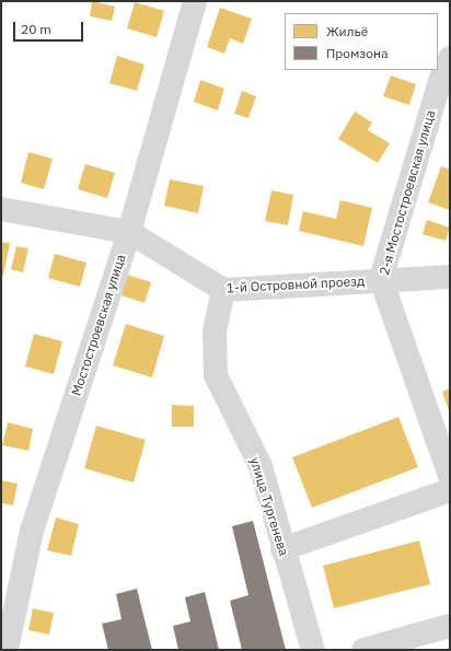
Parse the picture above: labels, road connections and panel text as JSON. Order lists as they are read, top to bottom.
{
  "streets": {
    "street": [
      "2-я Мостостроевская улица",
      "1-й Островной проезд",
      "Мостостроевская улица",
      "улица Тургенева"
    ]
  },
  "crossings": [
    ["2-я Мостостроевская улица", "1-й Островной проезд"],
    ["1-й Островной проезд", "Мостостроевская улица"],
    ["1-й Островной проезд", "улица Тургенева"]
  ],
  "legend": ["Жильё", "Промзона"],
  "scale_bar": "20 m"
}
